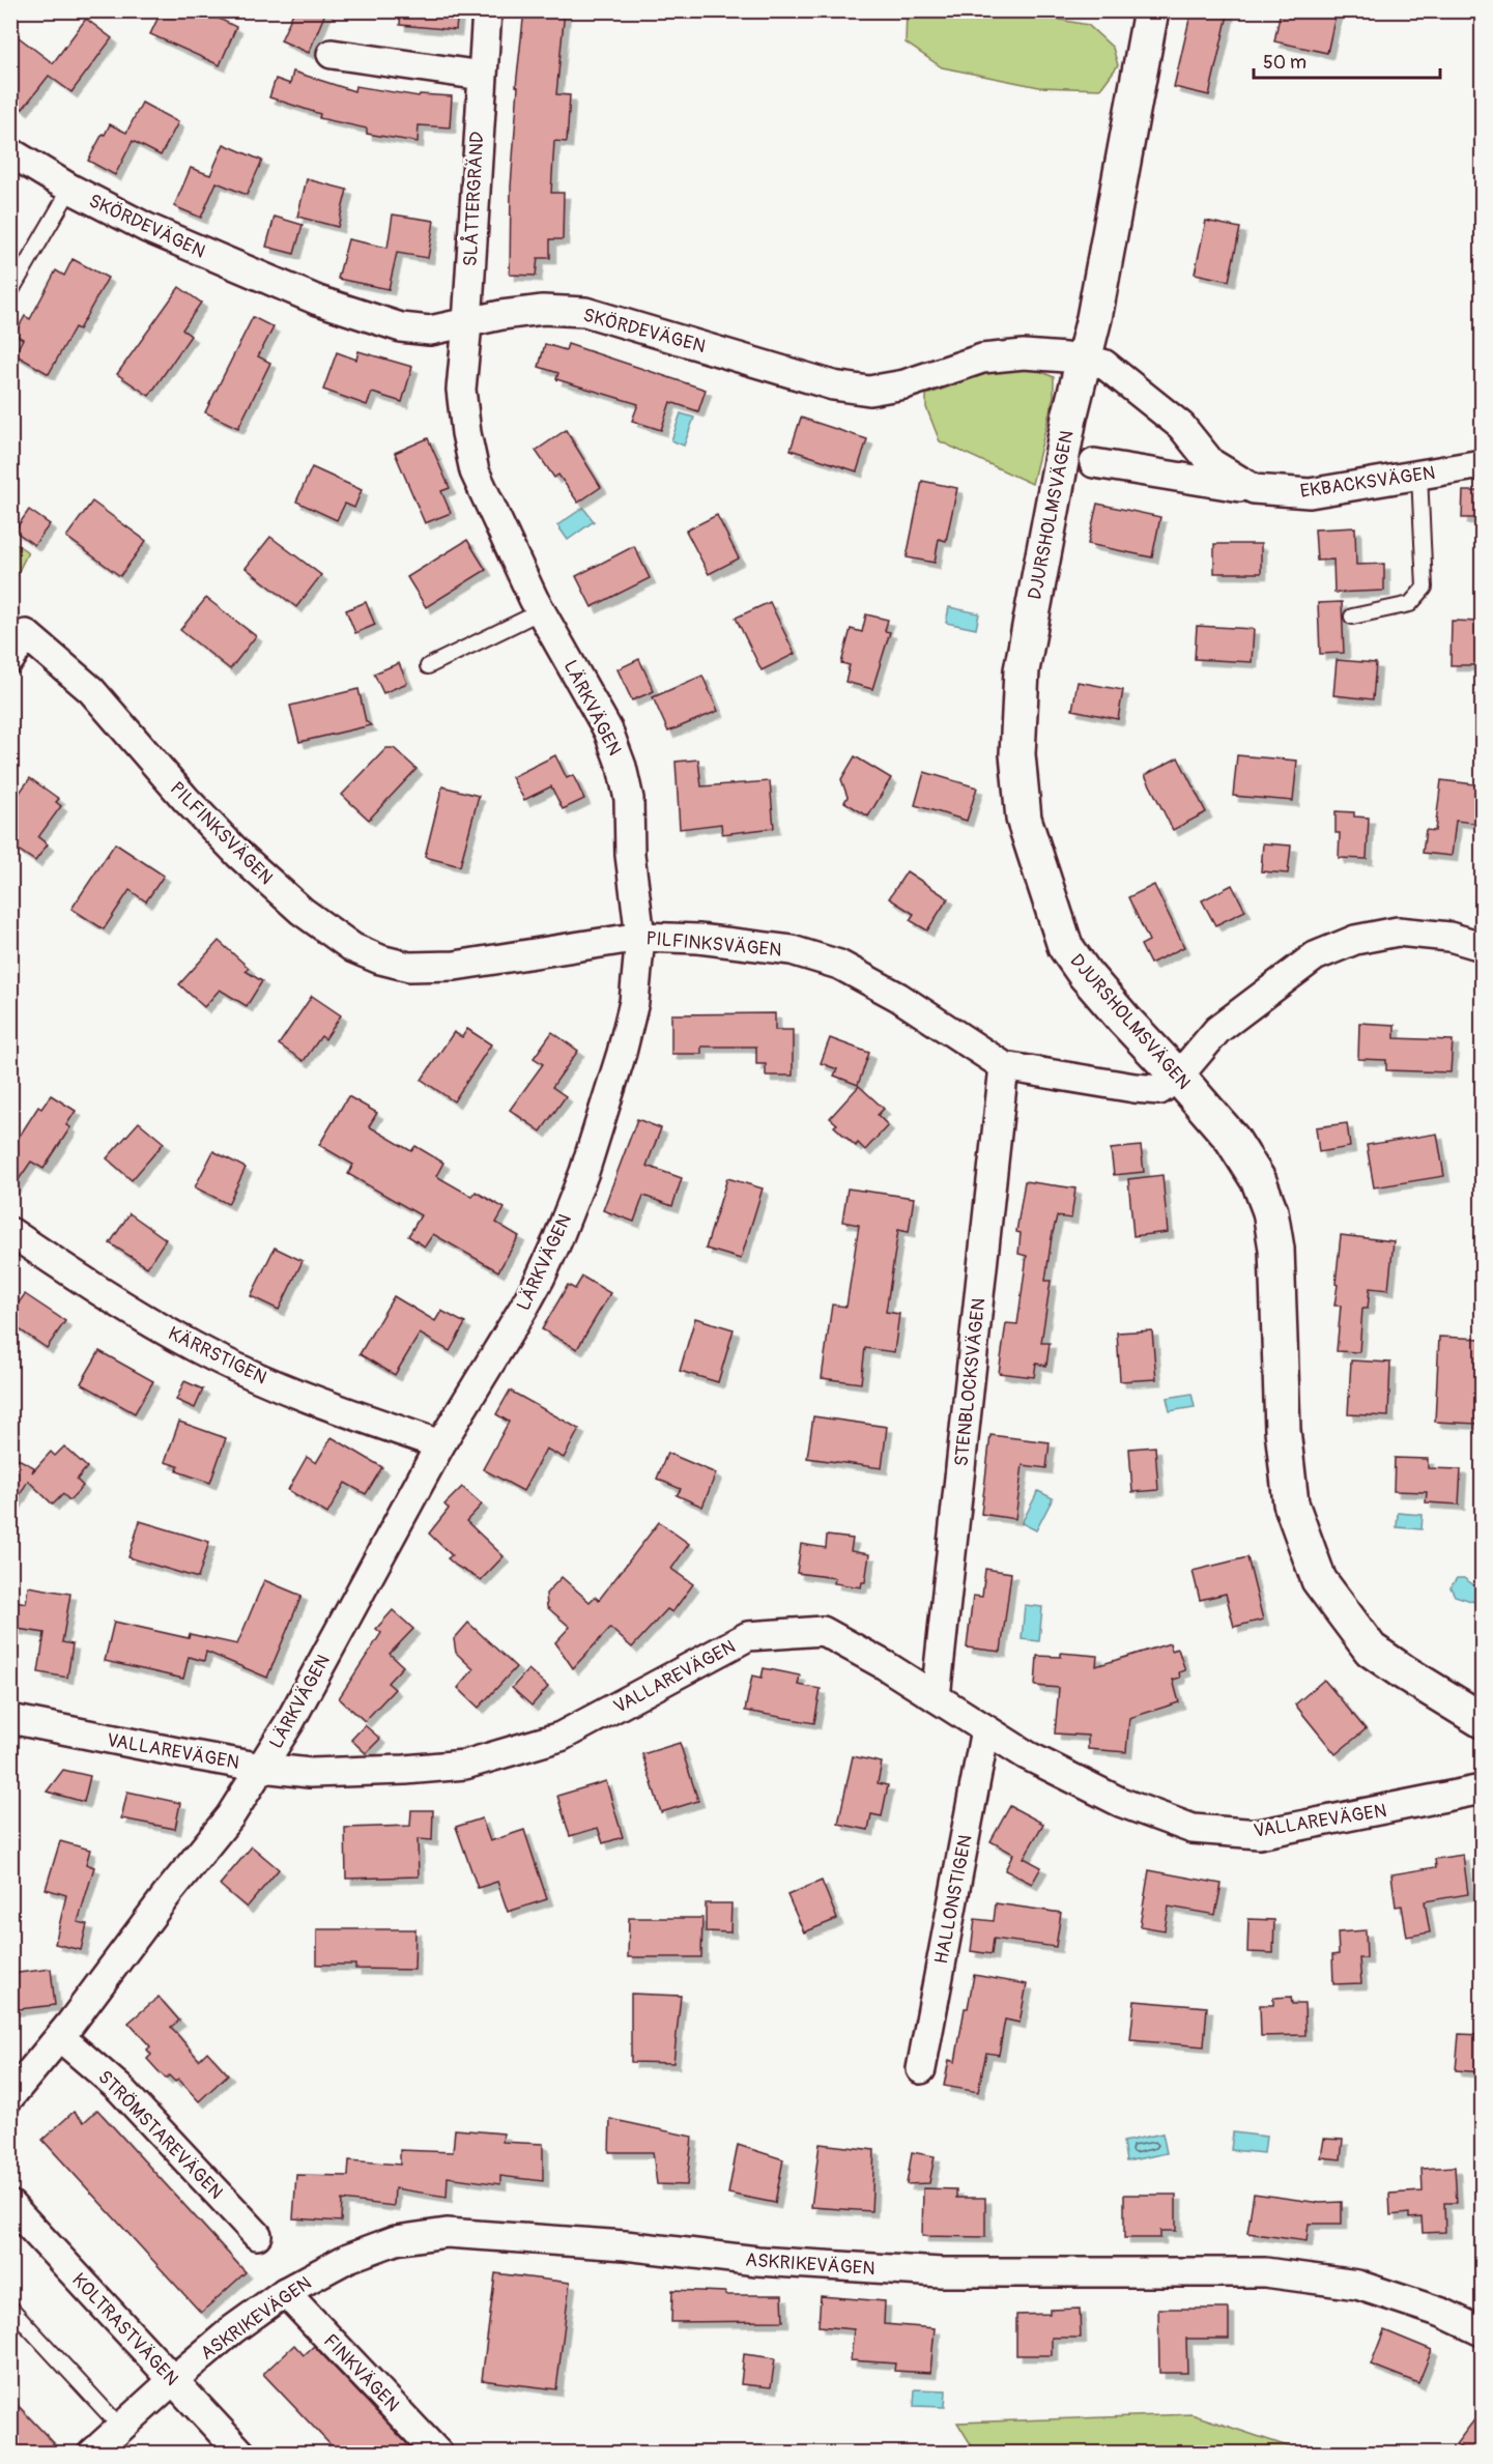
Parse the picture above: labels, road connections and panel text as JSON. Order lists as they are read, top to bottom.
{
  "streets": {
    "street": [
      "SLÅTTERGRÄND",
      "SKÖRDEVÄGEN",
      "EKBACKSVÄGEN",
      "DJURSHOLMSVÄGEN",
      "LÄRKVÄGEN",
      "PILFINKSVÄGEN",
      "KÄRRSTIGEN",
      "STENBLOCKSVÄGEN",
      "VALLAREVÄGEN",
      "HALLONSTIGEN",
      "STRÖMSTAREVÄGEN",
      "ASKRIKEVÄGEN",
      "KOLTRASTVÄGEN",
      "FINKVÄGEN"
    ]
  },
  "crossings": [
    ["SLÅTTERGRÄND", "SKÖRDEVÄGEN"],
    ["SLÅTTERGRÄND", "LÄRKVÄGEN"],
    ["SKÖRDEVÄGEN", "EKBACKSVÄGEN"],
    ["SKÖRDEVÄGEN", "DJURSHOLMSVÄGEN"],
    ["SKÖRDEVÄGEN", "LÄRKVÄGEN"],
    ["EKBACKSVÄGEN", "DJURSHOLMSVÄGEN"],
    ["DJURSHOLMSVÄGEN", "PILFINKSVÄGEN"],
    ["LÄRKVÄGEN", "PILFINKSVÄGEN"],
    ["LÄRKVÄGEN", "KÄRRSTIGEN"],
    ["LÄRKVÄGEN", "VALLAREVÄGEN"],
    ["LÄRKVÄGEN", "STRÖMSTAREVÄGEN"],
    ["PILFINKSVÄGEN", "STENBLOCKSVÄGEN"],
    ["STENBLOCKSVÄGEN", "VALLAREVÄGEN"],
    ["VALLAREVÄGEN", "HALLONSTIGEN"],
    ["ASKRIKEVÄGEN", "KOLTRASTVÄGEN"],
    ["ASKRIKEVÄGEN", "FINKVÄGEN"]
  ],
  "scale_bar": "50 m"
}
